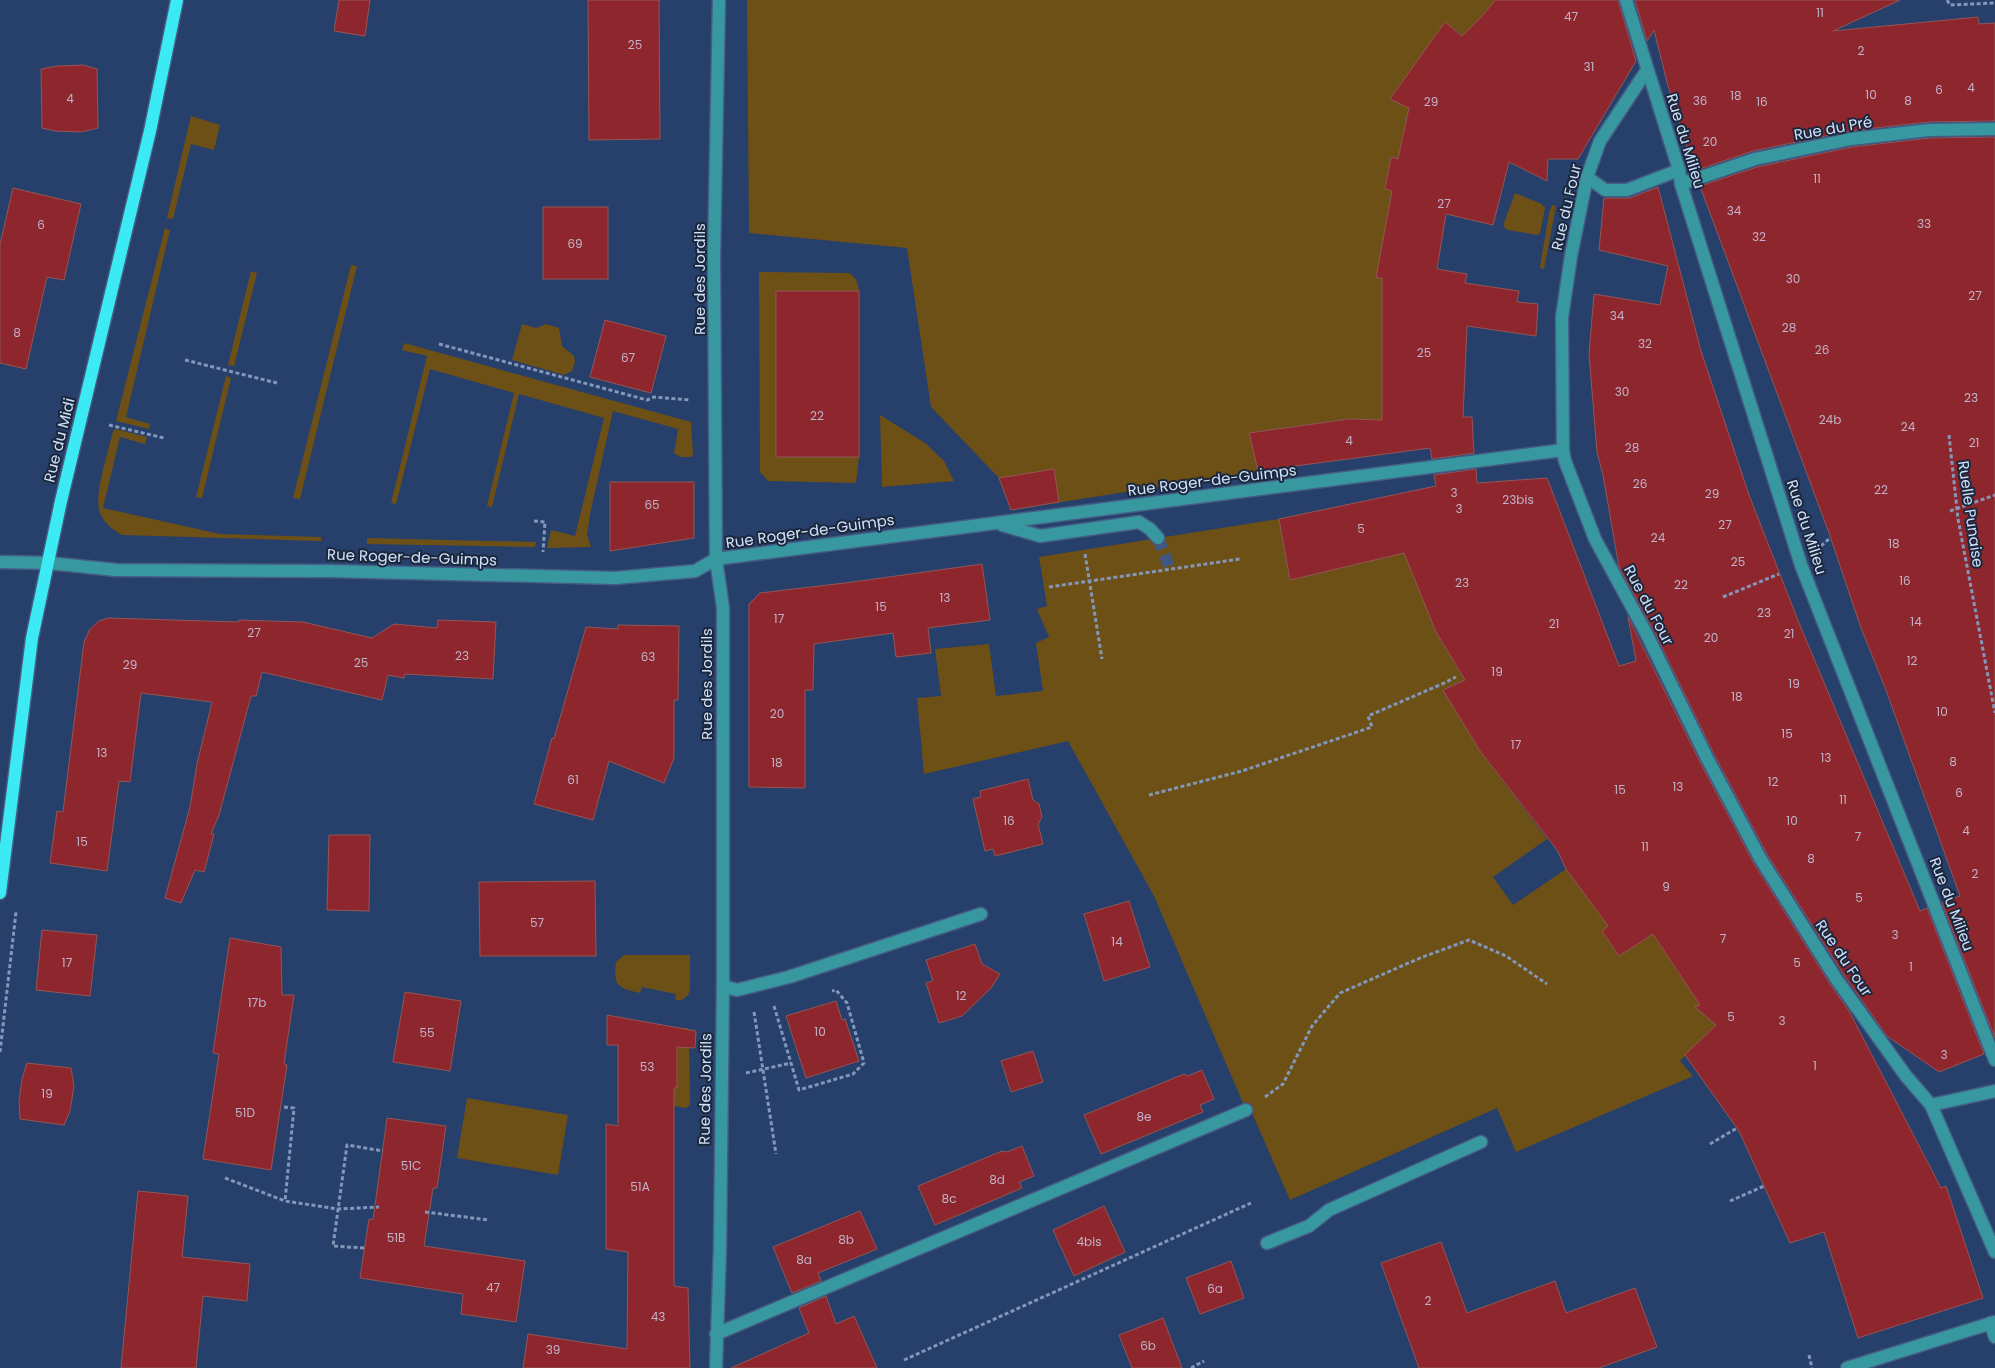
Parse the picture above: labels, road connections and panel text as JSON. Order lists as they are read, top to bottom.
{
  "streets": {
    "main road": ["Rue du Midi"],
    "street": [
      "Rue du Pré",
      "Rue du Milieu",
      "Rue du Four",
      "Rue des Jordils",
      "Rue Roger-de-Guimps"
    ],
    "path": ["Ruelle Punaise"]
  },
  "crossings": [
    ["Rue du Pré", "Rue du Milieu"],
    ["Rue du Milieu", "Rue du Four"],
    ["Rue du Four", "Rue Roger-de-Guimps"],
    ["Rue des Jordils", "Rue Roger-de-Guimps"],
    ["Rue du Midi", "Rue Roger-de-Guimps"]
  ],
  "house_numbers": [
    "11",
    "47",
    "25",
    "2",
    "31",
    "4",
    "6",
    "10",
    "18",
    "4",
    "36",
    "8",
    "29",
    "16",
    "20",
    "11",
    "27",
    "34",
    "33",
    "6",
    "32",
    "69",
    "30",
    "27",
    "34",
    "28",
    "8",
    "32",
    "26",
    "25",
    "67",
    "30",
    "23",
    "22",
    "24b",
    "24",
    "4",
    "21",
    "28",
    "26",
    "22",
    "3",
    "29",
    "23bis",
    "65",
    "3",
    "27",
    "5",
    "24",
    "18",
    "25",
    "16",
    "23",
    "22",
    "13",
    "15",
    "23",
    "17",
    "14",
    "21",
    "27",
    "21",
    "20",
    "23",
    "63",
    "12",
    "25",
    "29",
    "19",
    "19",
    "18",
    "10",
    "20",
    "15",
    "17",
    "13",
    "13",
    "8",
    "18",
    "61",
    "12",
    "13",
    "15",
    "6",
    "11",
    "16",
    "10",
    "4",
    "7",
    "15",
    "11",
    "8",
    "2",
    "9",
    "5",
    "57",
    "3",
    "7",
    "14",
    "17",
    "5",
    "1",
    "12",
    "17b",
    "5",
    "3",
    "10",
    "55",
    "3",
    "1",
    "53",
    "19",
    "51D",
    "8e",
    "51C",
    "8d",
    "51A",
    "8c",
    "51B",
    "8b",
    "4bis",
    "8a",
    "47",
    "6a",
    "2",
    "43",
    "6b",
    "39"
  ]
}
